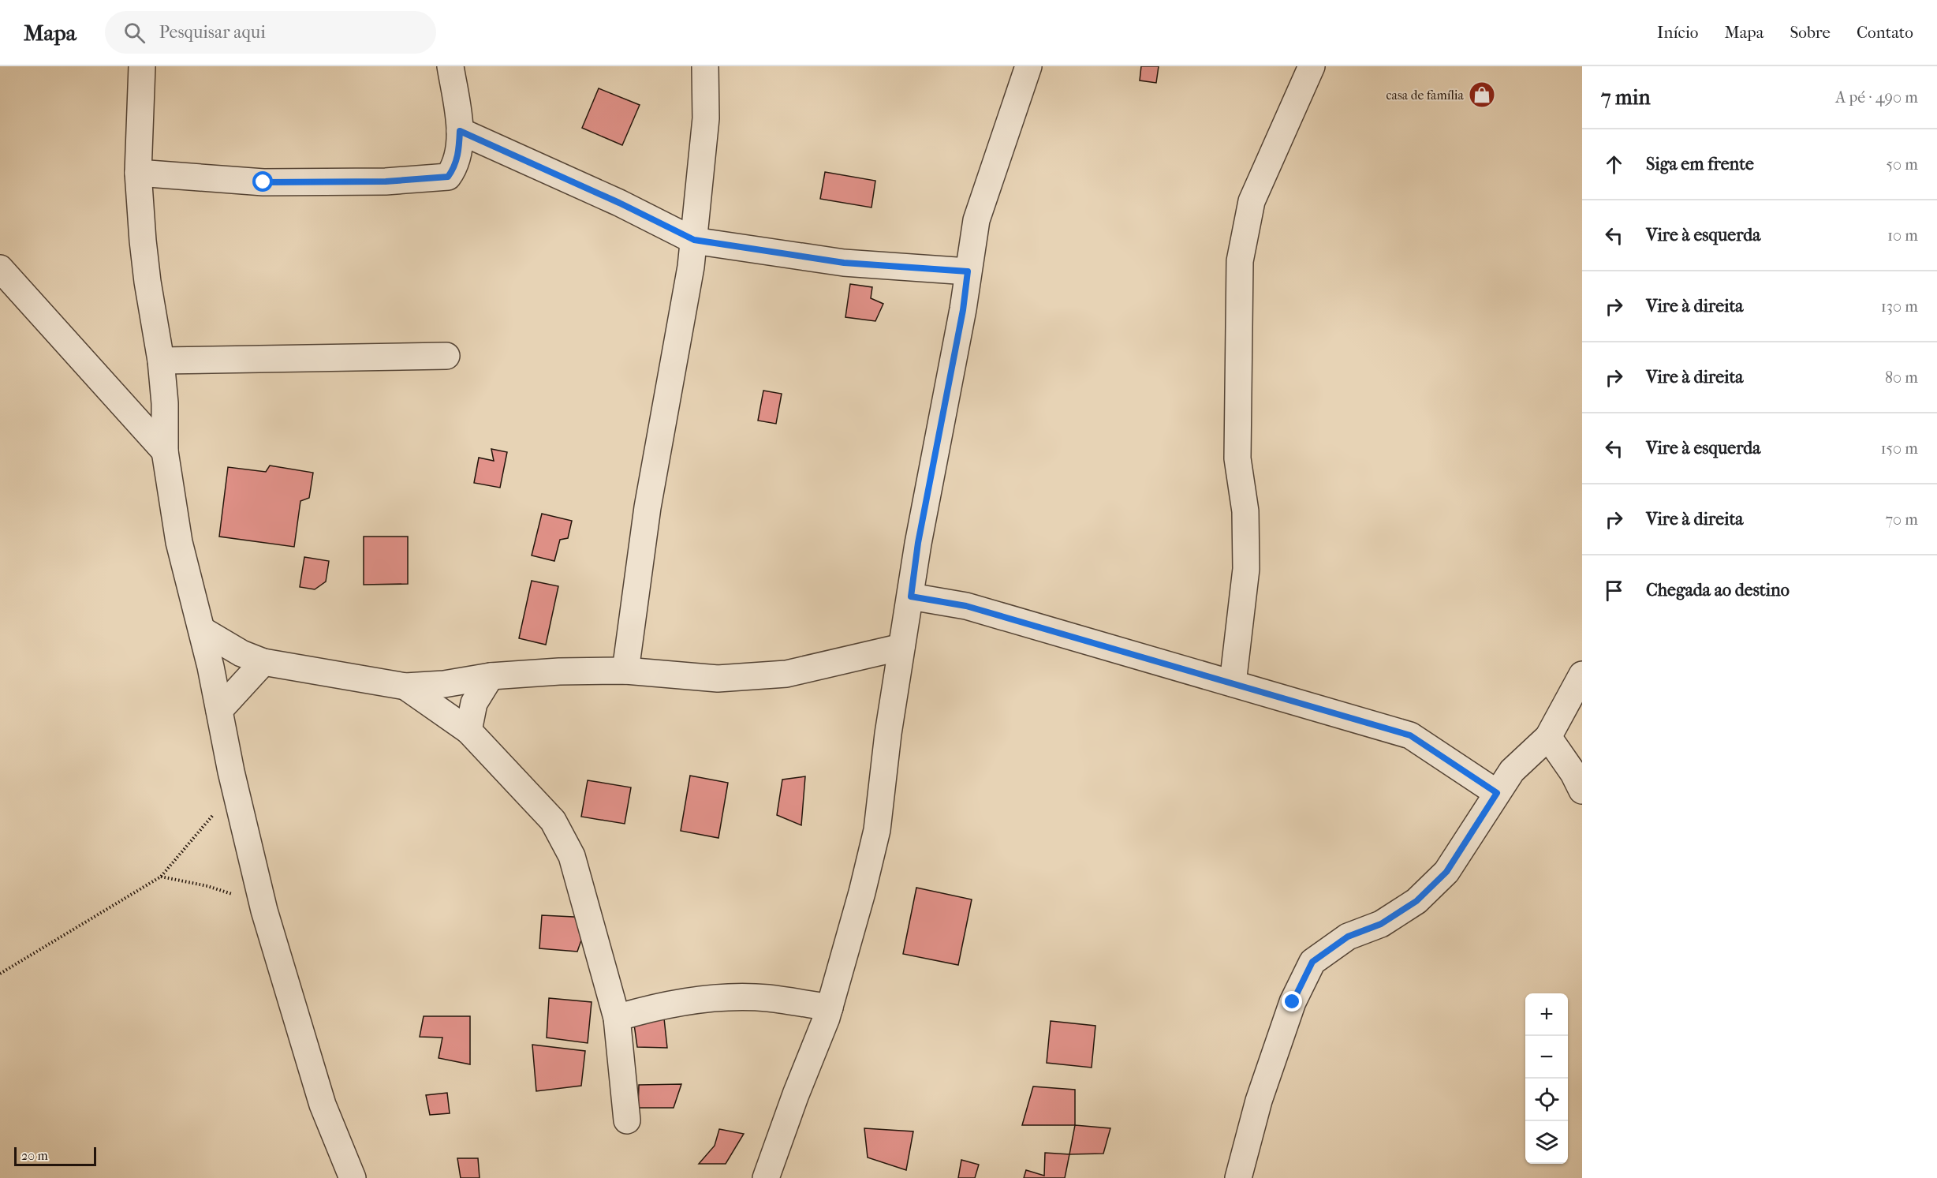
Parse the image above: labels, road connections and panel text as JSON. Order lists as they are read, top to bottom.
{
  "places": {
    "shop": ["casa de família"]
  },
  "scale_bar": "20 m",
  "page": {
    "header": "Mapa",
    "search": "Pesquisar aqui",
    "nav": [
      "Início",
      "Mapa",
      "Sobre",
      "Contato"
    ],
    "heading": ["7 min", "A pé · 490 m"],
    "list": [
      ["Siga em frente", "50 m"],
      ["Vire à esquerda", "10 m"],
      ["Vire à direita", "130 m"],
      ["Vire à direita", "80 m"],
      ["Vire à esquerda", "150 m"],
      ["Vire à direita", "70 m"],
      "Chegada ao destino"
    ],
    "map_buttons": ["+", "−"],
    "scale": "20 m"
  }
}
